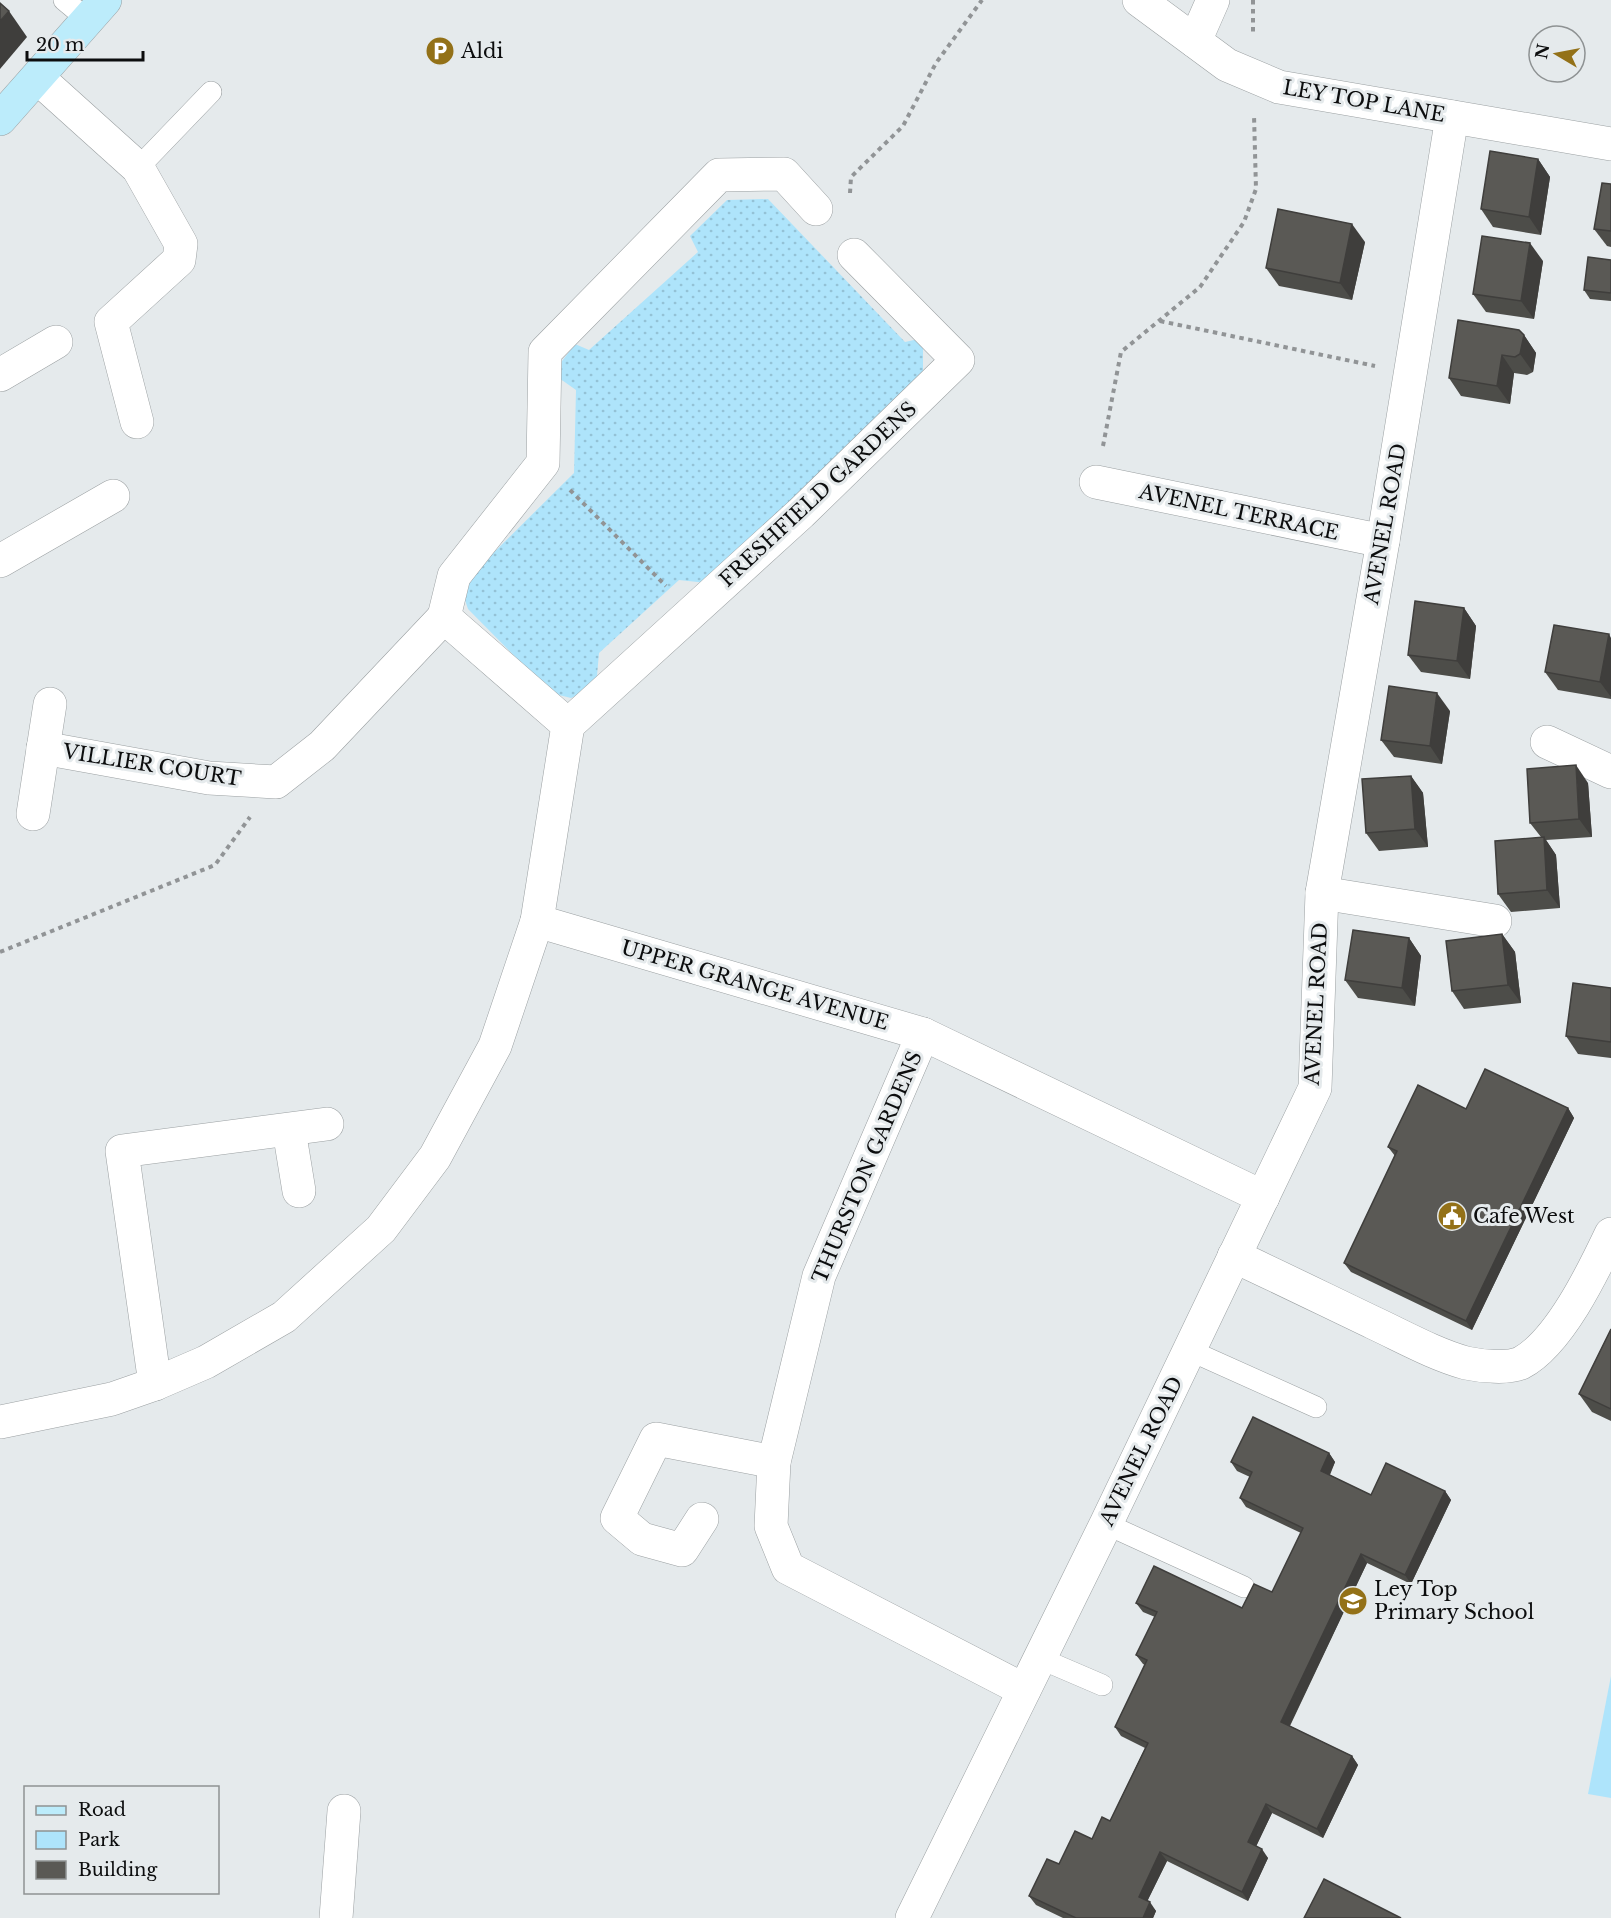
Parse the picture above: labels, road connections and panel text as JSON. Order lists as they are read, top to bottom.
{
  "streets": {
    "street": [
      "LEY TOP LANE",
      "FRESHFIELD GARDENS",
      "AVENEL TERRACE",
      "AVENEL ROAD",
      "VILLIER COURT",
      "UPPER GRANGE AVENUE",
      "THURSTON GARDENS"
    ]
  },
  "crossings": [
    ["LEY TOP LANE", "AVENEL ROAD"],
    ["AVENEL TERRACE", "AVENEL ROAD"],
    ["AVENEL ROAD", "UPPER GRANGE AVENUE"],
    ["AVENEL ROAD", "THURSTON GARDENS"],
    ["UPPER GRANGE AVENUE", "THURSTON GARDENS"]
  ],
  "places": {
    "parking": ["Aldi"],
    "public building": ["Cafe West"],
    "school or university": ["Ley Top Primary School"]
  },
  "legend": ["Road", "Park", "Building"],
  "scale_bar": "20 m",
  "north": "left"
}
